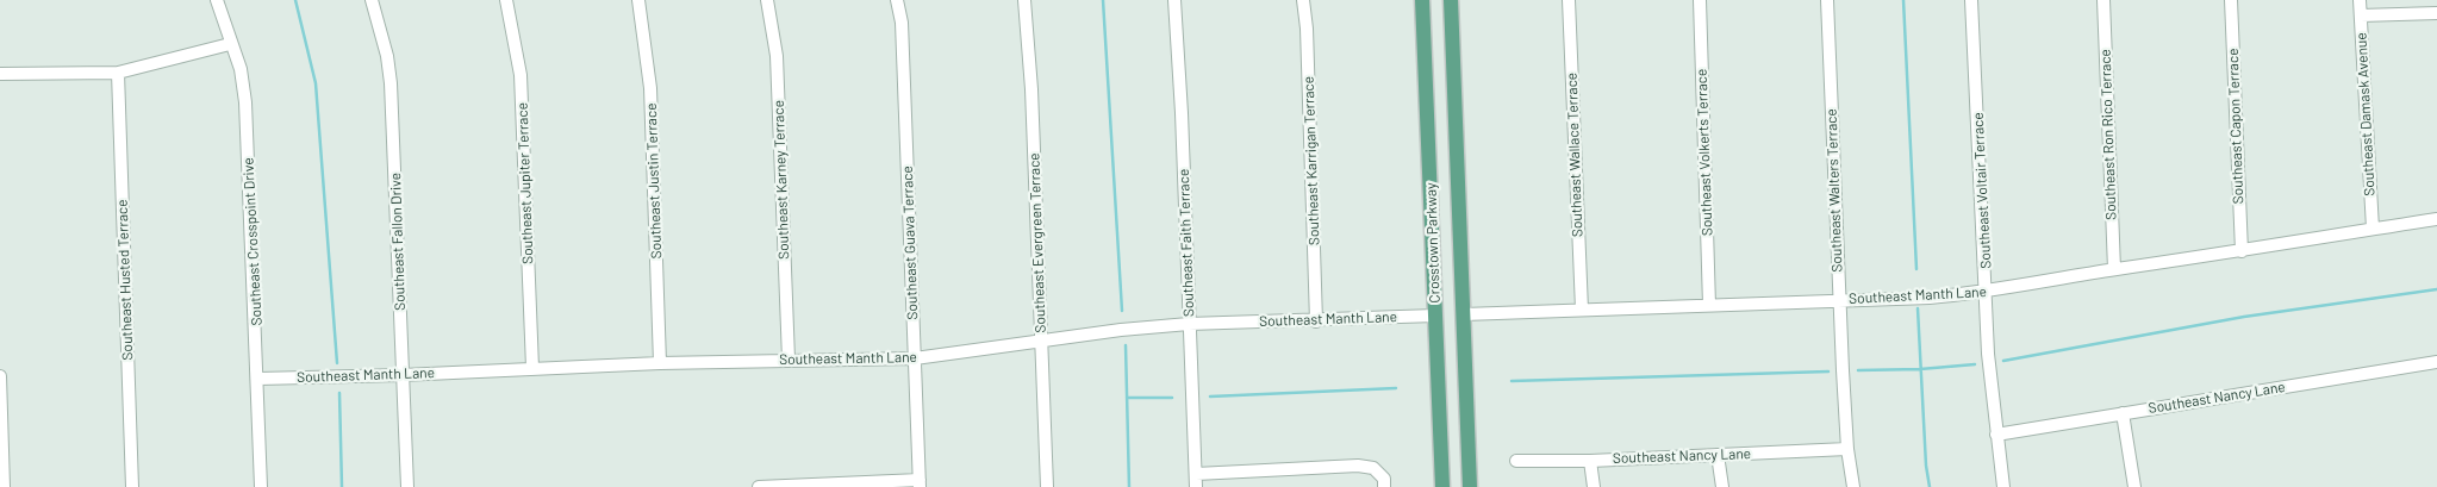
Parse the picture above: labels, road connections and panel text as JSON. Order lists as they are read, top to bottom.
{
  "streets": {
    "main road": ["Crosstown Parkway"],
    "street": [
      "Southeast Damask Avenue",
      "Southeast Capon Terrace",
      "Southeast Ron Rico Terrace",
      "Southeast Volkerts Terrace",
      "Southeast Wallace Terrace",
      "Southeast Karrigan Terrace",
      "Southeast Karney Terrace",
      "Southeast Justin Terrace",
      "Southeast Jupiter Terrace",
      "Southeast Walters Terrace",
      "Southeast Voltair Terrace",
      "Southeast Crosspoint Drive",
      "Southeast Fallon Drive",
      "Southeast Guava Terrace",
      "Southeast Evergreen Terrace",
      "Southeast Faith Terrace",
      "Southeast Husted Terrace",
      "Southeast Manth Lane",
      "Southeast Nancy Lane"
    ]
  },
  "crossings": [
    ["Southeast Damask Avenue", "Southeast Manth Lane"],
    ["Southeast Capon Terrace", "Southeast Manth Lane"],
    ["Southeast Ron Rico Terrace", "Southeast Manth Lane"],
    ["Southeast Volkerts Terrace", "Southeast Manth Lane"],
    ["Southeast Wallace Terrace", "Southeast Manth Lane"],
    ["Southeast Karrigan Terrace", "Southeast Manth Lane"],
    ["Southeast Karney Terrace", "Southeast Manth Lane"],
    ["Southeast Justin Terrace", "Southeast Manth Lane"],
    ["Southeast Jupiter Terrace", "Southeast Manth Lane"],
    ["Southeast Walters Terrace", "Southeast Manth Lane"],
    ["Southeast Walters Terrace", "Southeast Nancy Lane"],
    ["Southeast Voltair Terrace", "Southeast Manth Lane"],
    ["Southeast Voltair Terrace", "Southeast Nancy Lane"],
    ["Southeast Crosspoint Drive", "Southeast Manth Lane"],
    ["Southeast Fallon Drive", "Southeast Manth Lane"],
    ["Southeast Guava Terrace", "Southeast Manth Lane"],
    ["Southeast Evergreen Terrace", "Southeast Manth Lane"],
    ["Southeast Faith Terrace", "Southeast Manth Lane"],
    ["Crosstown Parkway", "Southeast Manth Lane"]
  ]
}
